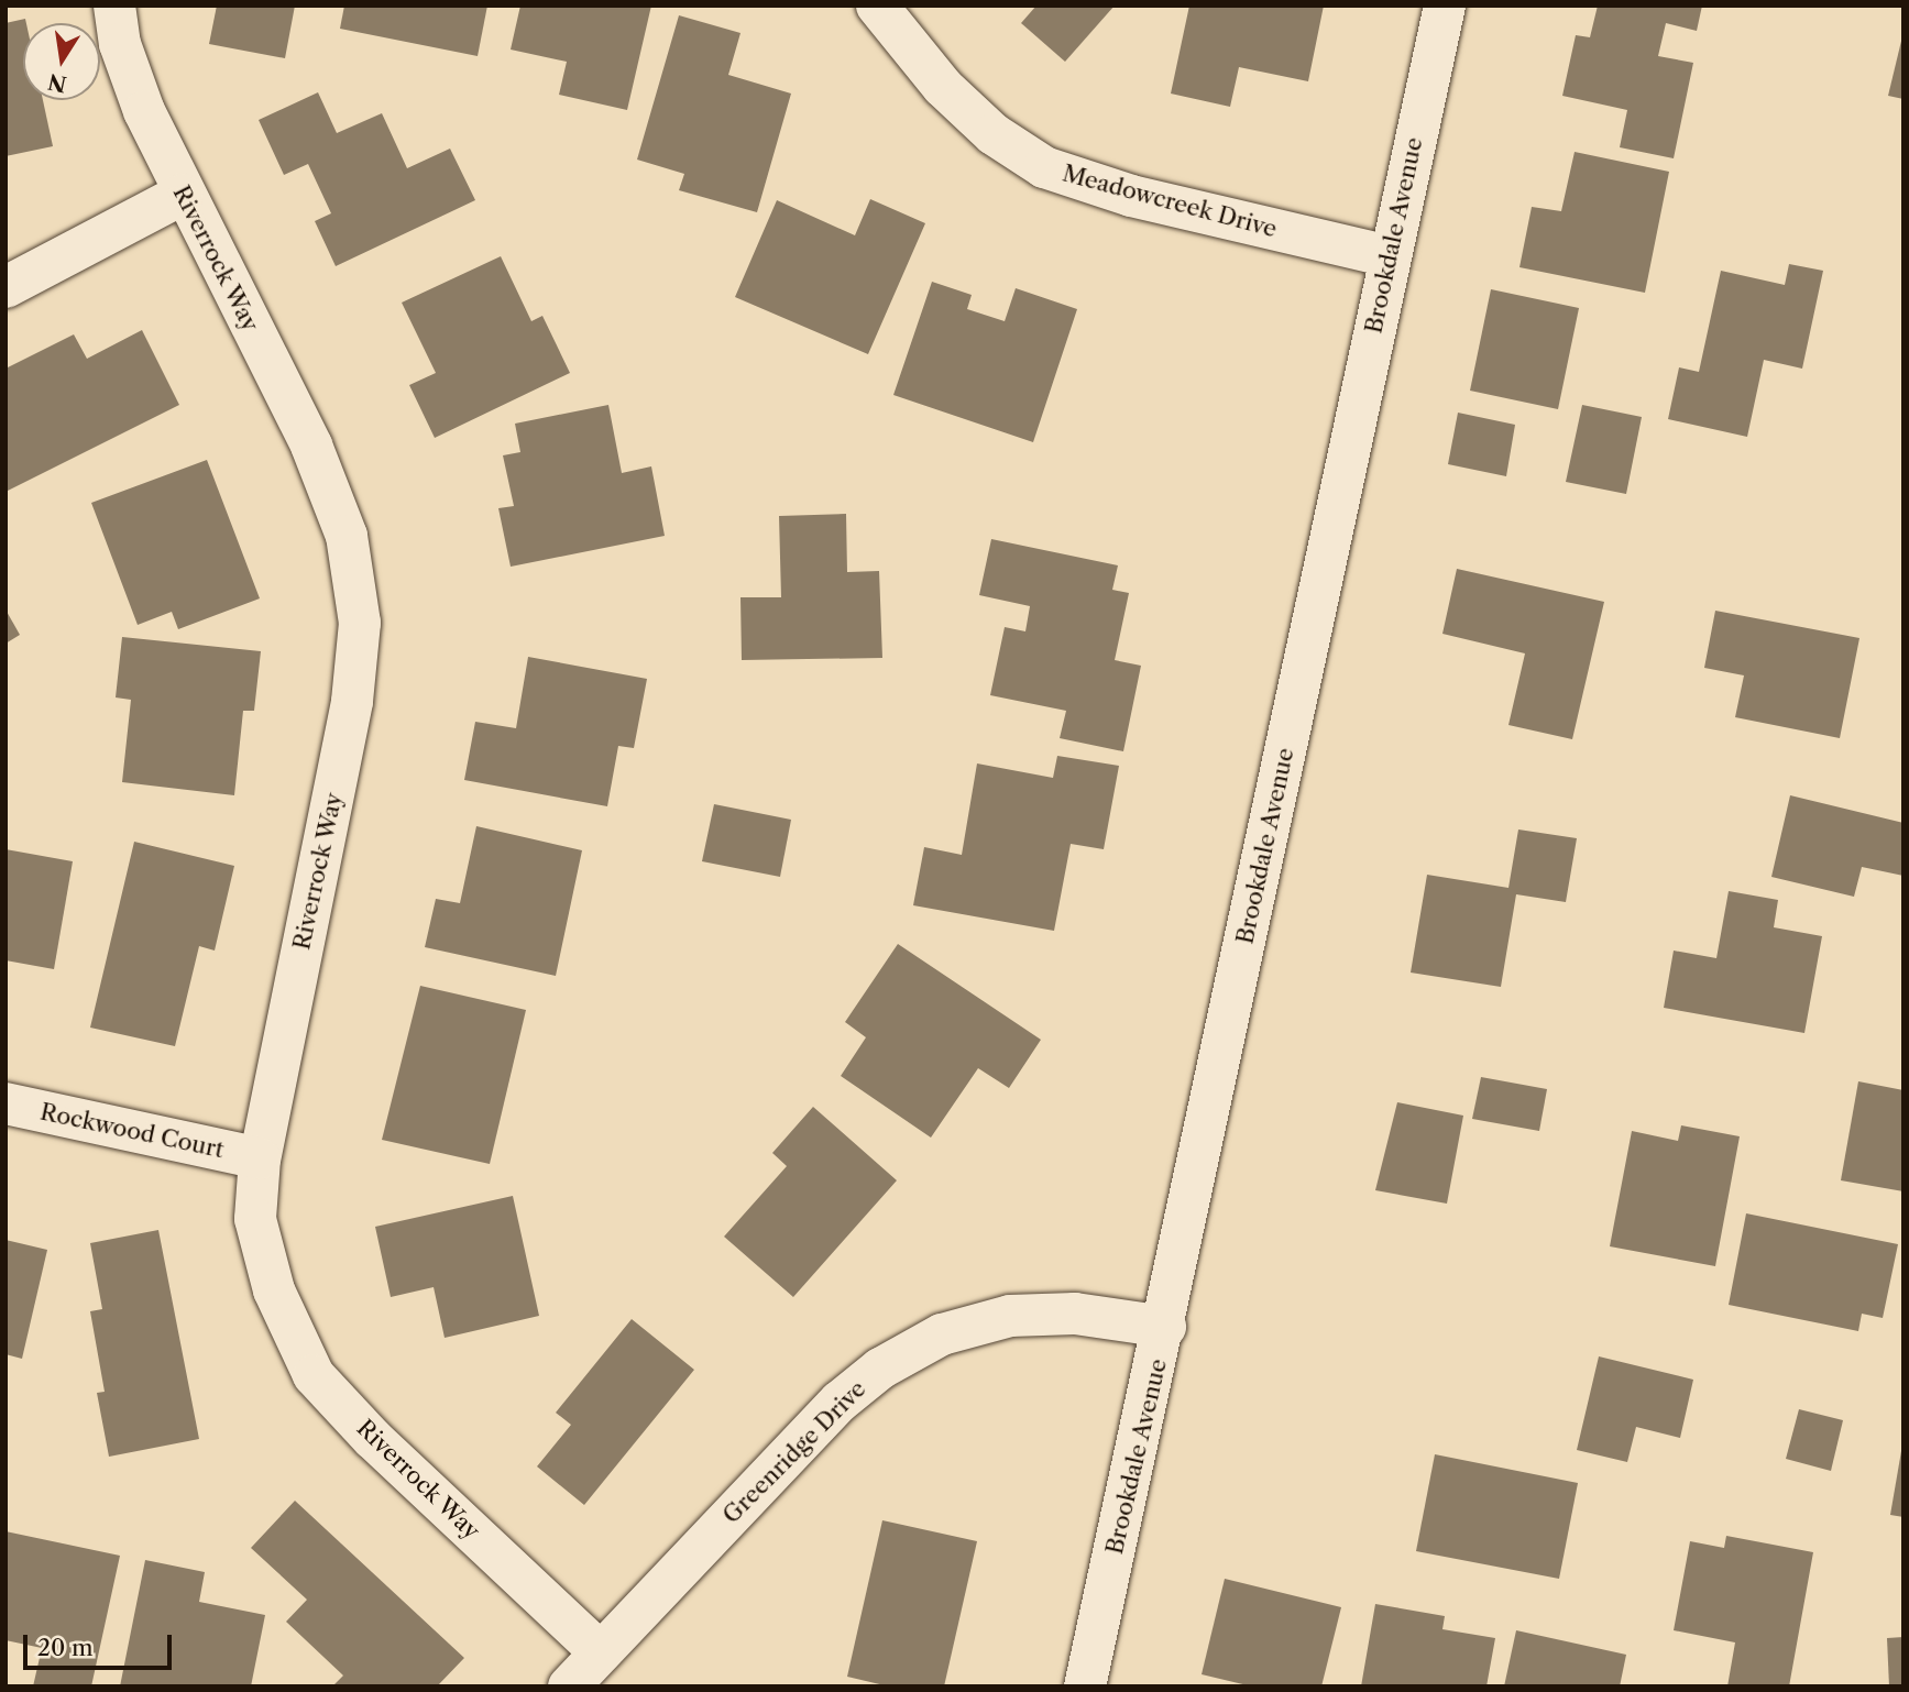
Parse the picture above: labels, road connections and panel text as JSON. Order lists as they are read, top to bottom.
{
  "streets": {
    "street": [
      "Meadowcreek Drive",
      "Brookdale Avenue",
      "Riverrock Way",
      "Rockwood Court",
      "Greenridge Drive"
    ]
  },
  "crossings": [
    ["Meadowcreek Drive", "Brookdale Avenue"],
    ["Brookdale Avenue", "Greenridge Drive"],
    ["Riverrock Way", "Rockwood Court"],
    ["Riverrock Way", "Greenridge Drive"]
  ],
  "scale_bar": "20 m",
  "north": "bottom"
}
